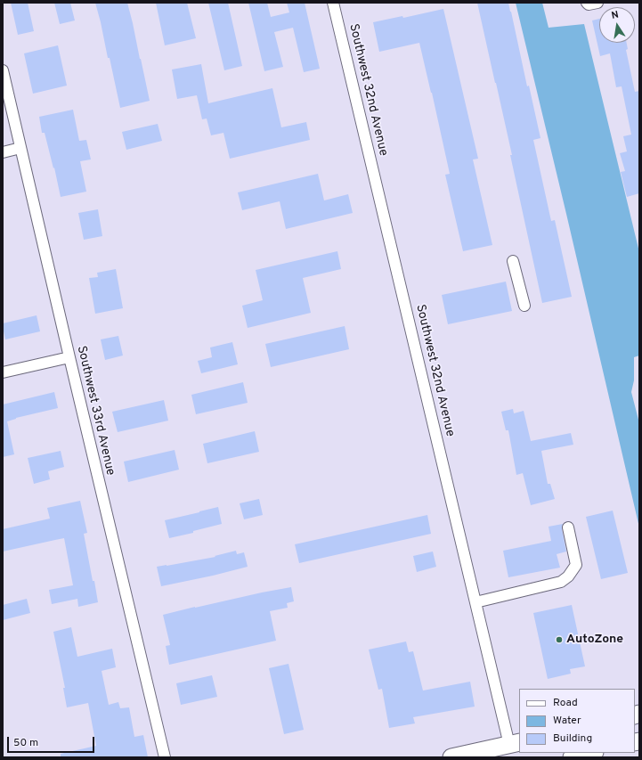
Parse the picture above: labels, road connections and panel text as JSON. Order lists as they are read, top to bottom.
{
  "streets": {
    "street": ["Southwest 32nd Avenue", "Southwest 33rd Avenue"]
  },
  "places": ["AutoZone"],
  "legend": ["Road", "Water", "Building"],
  "scale_bar": "50 m",
  "north": "top"
}
